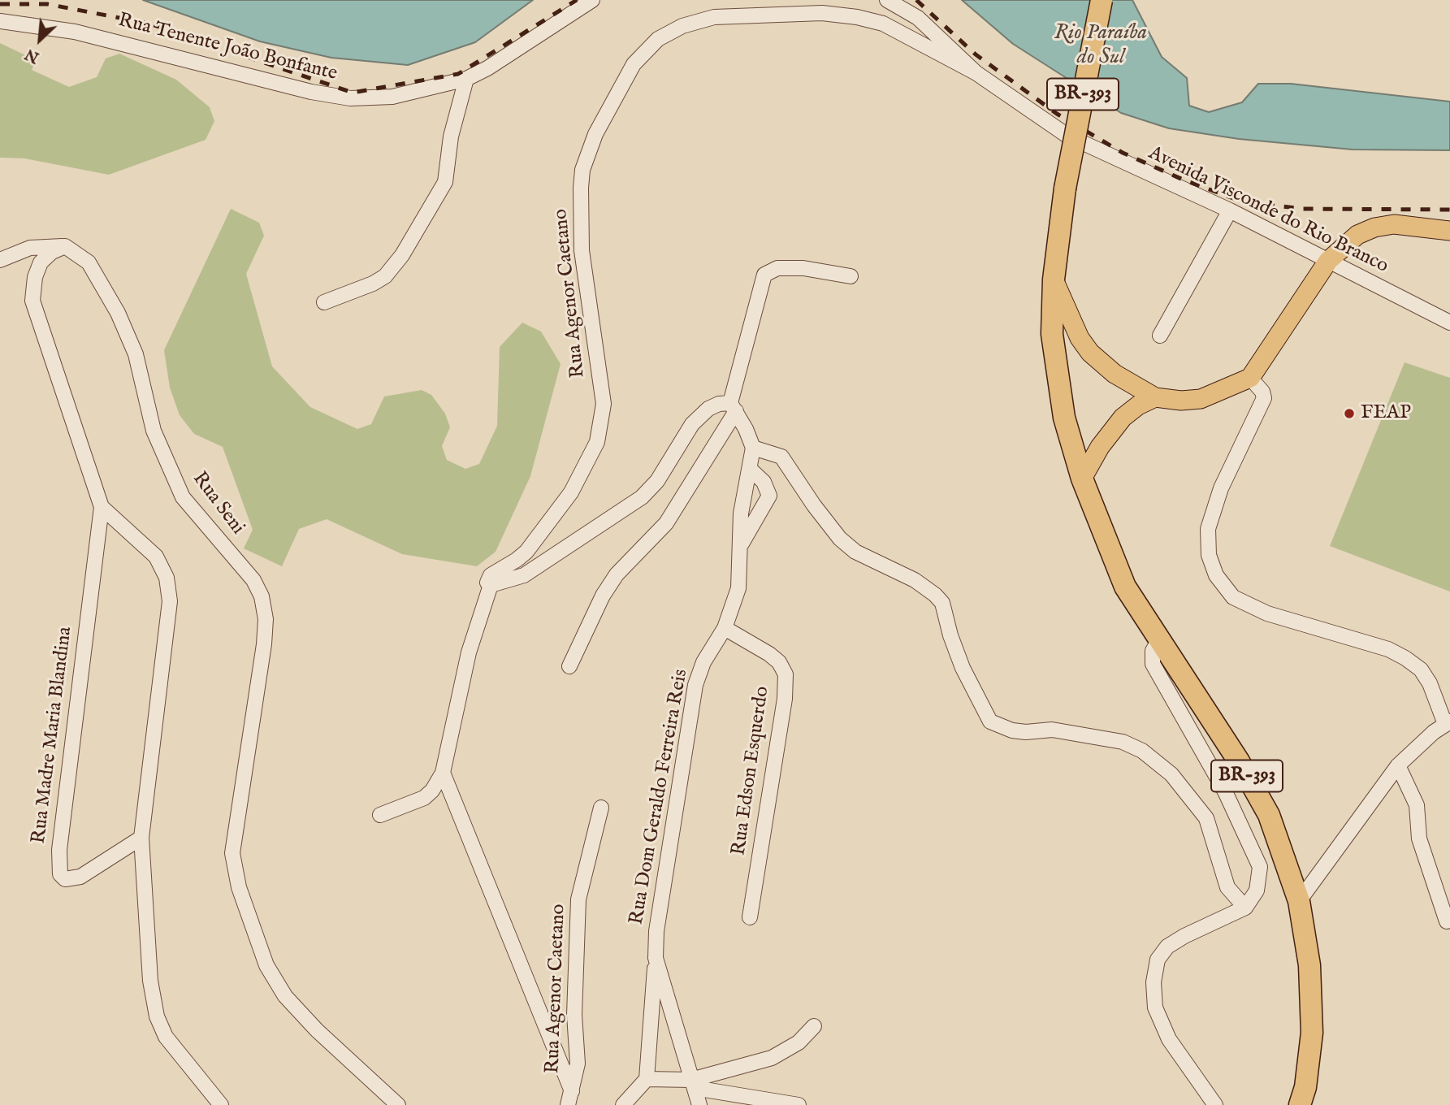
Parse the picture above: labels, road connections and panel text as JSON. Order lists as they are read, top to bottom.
{
  "streets": {
    "highway": ["BR-393"],
    "street": [
      "Rua Tenente João Bonfante",
      "Avenida Visconde do Rio Branco",
      "Rua Agenor Caetano",
      "Rua Seni",
      "Rua Madre Maria Blandina",
      "Rua Edson Esquerdo",
      "Rua Dom Geraldo Ferreira Reis"
    ]
  },
  "crossings": [
    ["Avenida Visconde do Rio Branco", "Rua Agenor Caetano"],
    ["Rua Seni", "Rua Madre Maria Blandina"],
    ["Rua Edson Esquerdo", "Rua Dom Geraldo Ferreira Reis"]
  ],
  "water": ["Rio Paraíba do Sul"],
  "places": ["FEAP"],
  "north": "bottom left"
}
